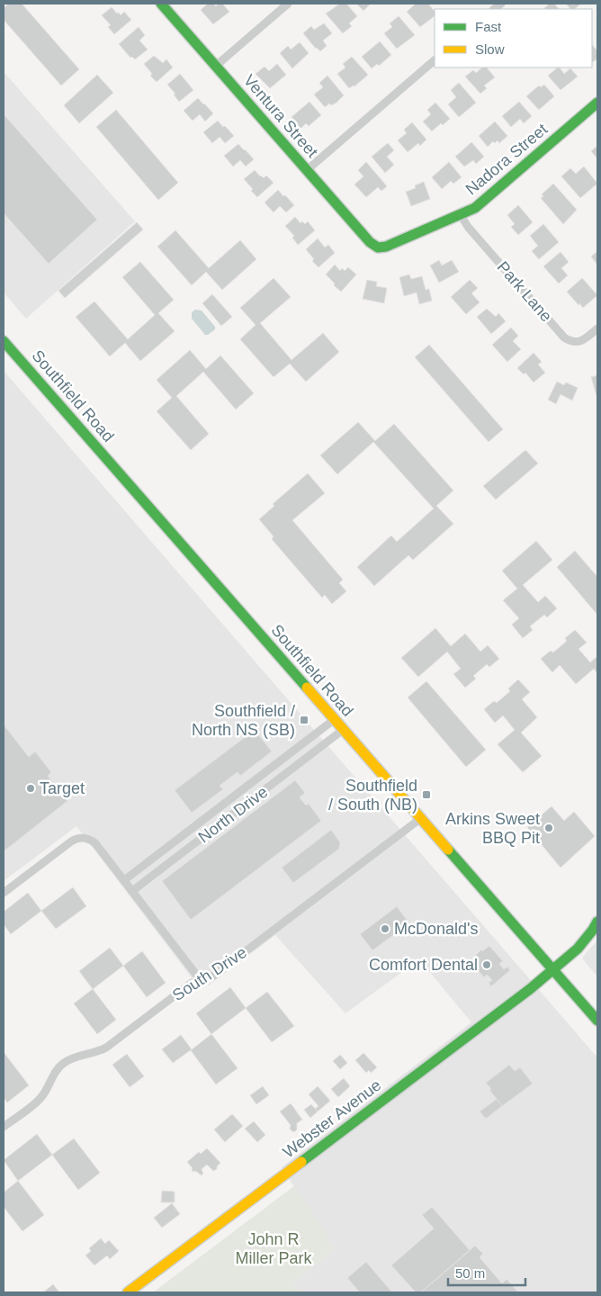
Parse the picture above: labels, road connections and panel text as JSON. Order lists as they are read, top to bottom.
{
  "streets": {
    "street": [
      "Ventura Street",
      "Nadora Street",
      "Park Lane",
      "Southfield Road",
      "North Drive",
      "South Drive",
      "Webster Avenue"
    ]
  },
  "crossings": [
    ["Ventura Street", "Nadora Street"],
    ["Nadora Street", "Park Lane"],
    ["Southfield Road", "North Drive"],
    ["Southfield Road", "South Drive"],
    ["Southfield Road", "Webster Avenue"]
  ],
  "parks": ["John R Miller Park"],
  "places": {
    "transit": ["Southfield / North NS (SB)", "Southfield / South (NB)"],
    "other": [
      "Target",
      "Arkins Sweet BBQ Pit",
      "McDonald's",
      "Comfort Dental"
    ]
  },
  "legend": ["Fast", "Slow"],
  "scale_bar": "50 m"
}
